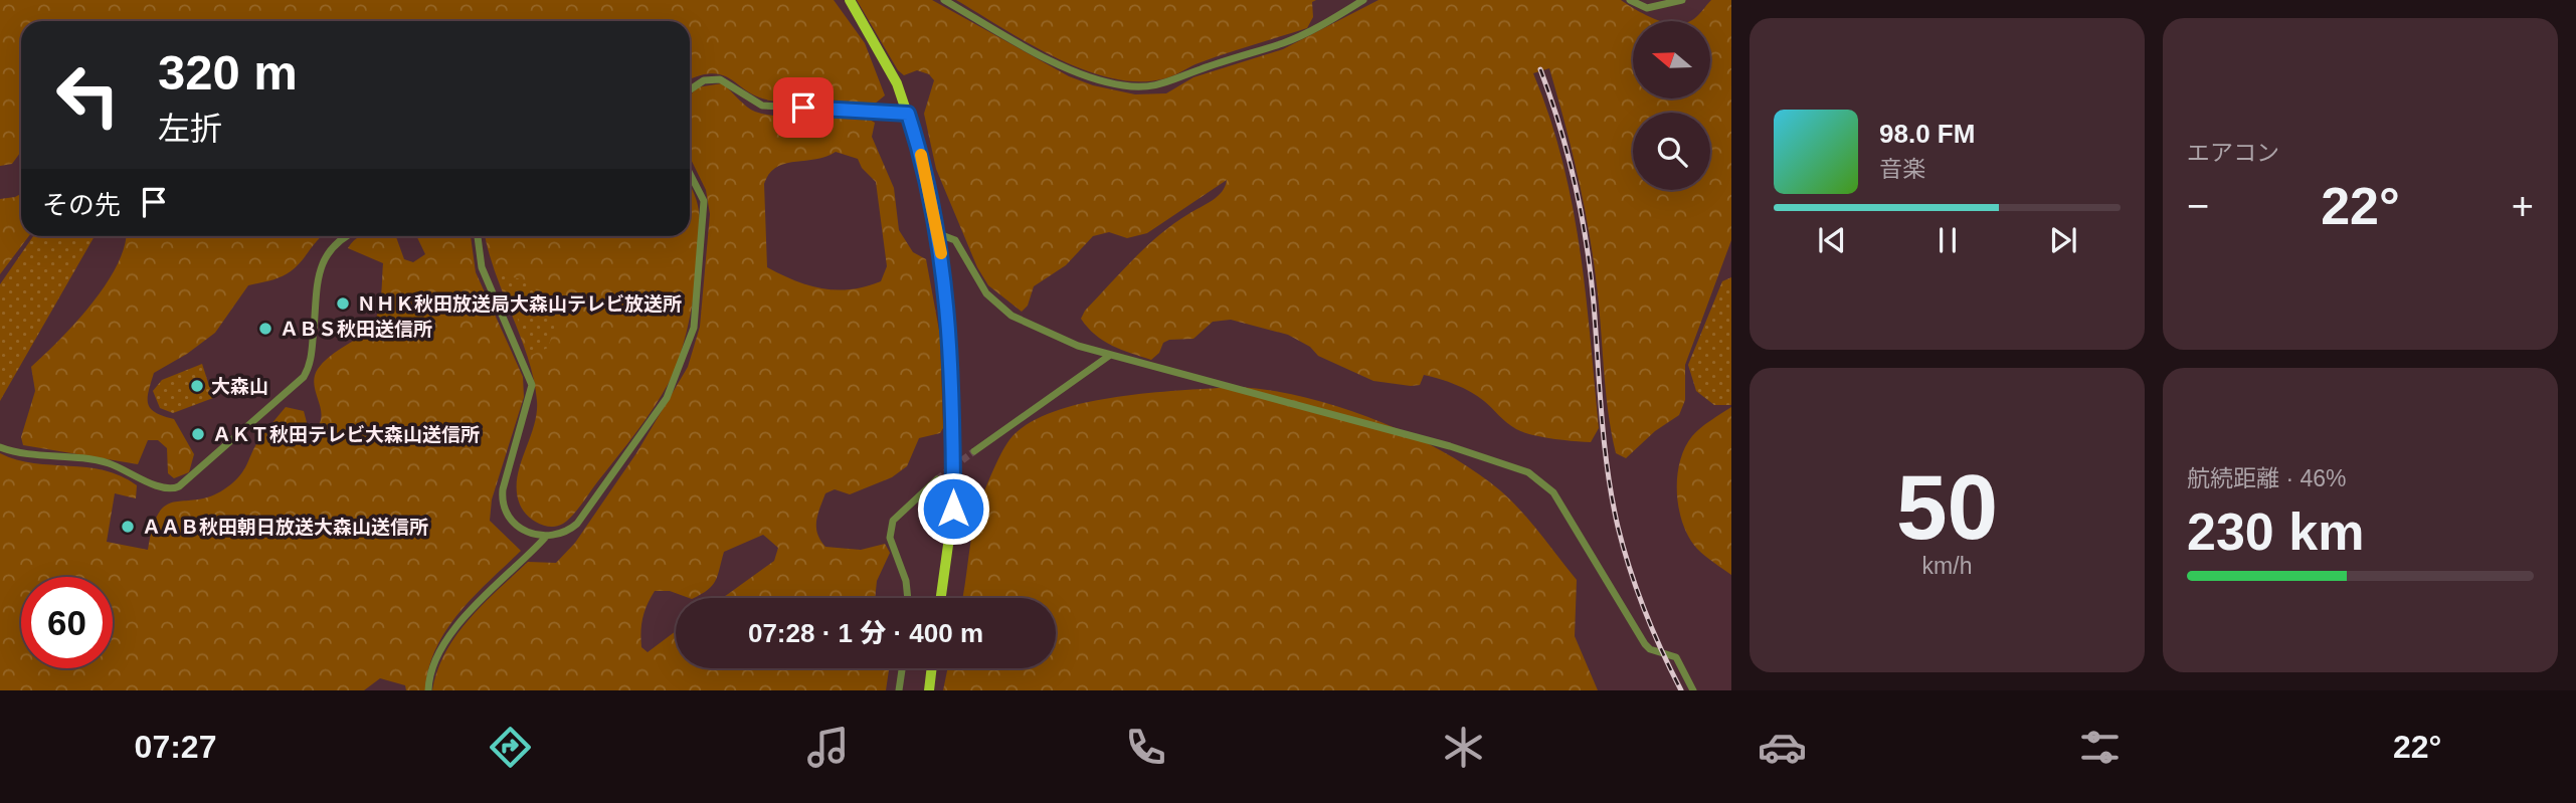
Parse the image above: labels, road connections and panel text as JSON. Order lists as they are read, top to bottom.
{
  "places": [
    "ＮＨＫ秋田放送局大森山テレビ放送所",
    "ＡＢＳ秋田送信所",
    "大森山",
    "ＡＫＴ秋田テレビ大森山送信所",
    "ＡＡＢ秋田朝日放送大森山送信所"
  ],
  "north": "left",
  "page": {
    "tile": [
      "エアコン",
      ["50", "km/h"],
      ["航続距離 · 46%", "230 km"]
    ],
    "turn": ["320 m", "左折"],
    "song": ["98.0 FM", "音楽"],
    "then": "その先",
    "heat": ["−", "22°", "+"],
    "limit": "60",
    "trip": "07:28 · 1 分 · 400 m",
    "tabs": ["07:27", "22°"]
  }
}
